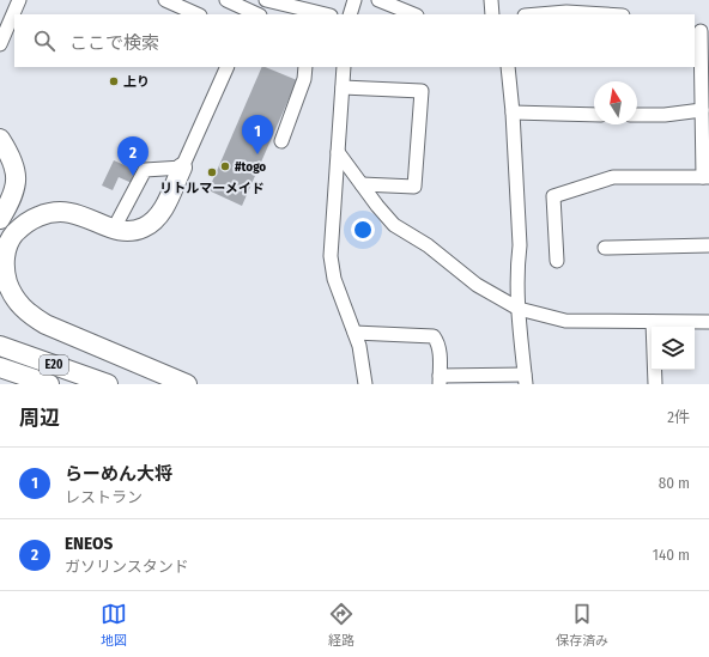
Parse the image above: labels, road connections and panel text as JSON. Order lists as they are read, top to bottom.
{
  "streets": {
    "highway": ["E20"]
  },
  "places": ["上り", "#togo", "リトルマーメイド"],
  "north": "top",
  "page": {
    "search": "ここで検索",
    "pins": ["1", "2"],
    "heading": ["周辺", "2件"],
    "list": [
      {
        "mark": "1",
        "name": "らーめん大将",
        "note": "レストラン",
        "value": "80 m"
      },
      {
        "mark": "2",
        "name": "ENEOS",
        "note": "ガソリンスタンド",
        "value": "140 m"
      }
    ],
    "nav": ["地図", "経路", "保存済み"]
  }
}
